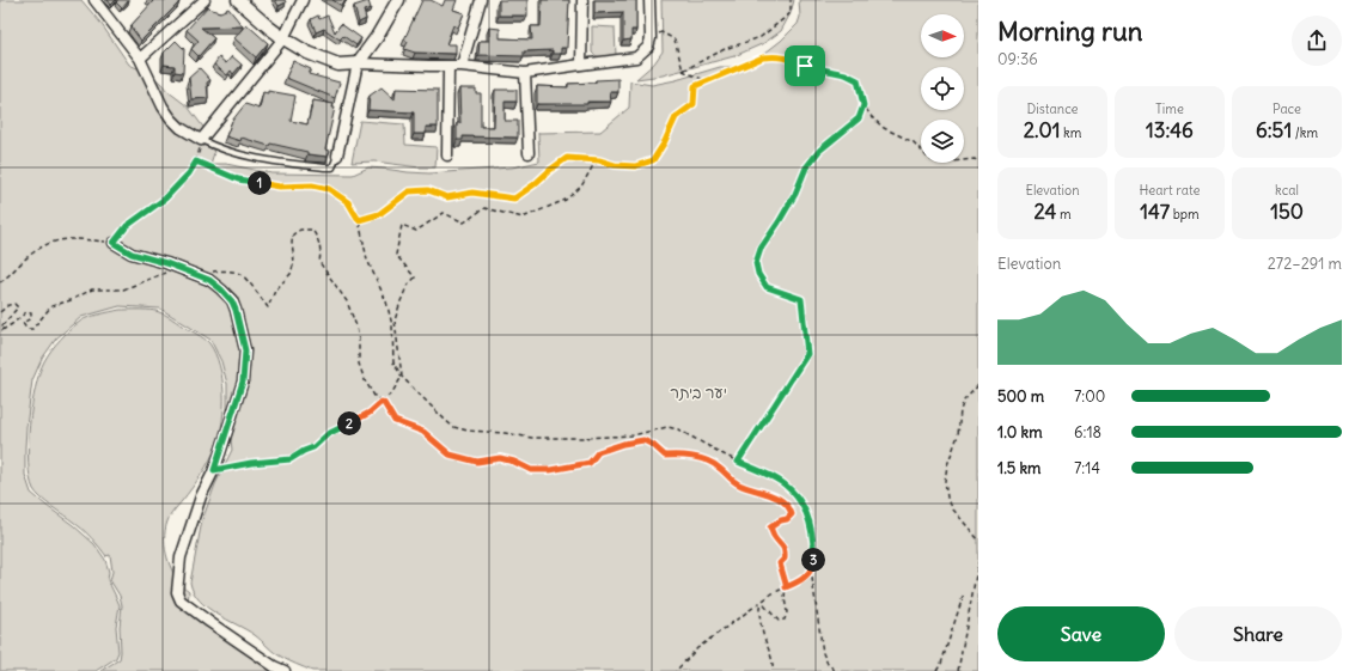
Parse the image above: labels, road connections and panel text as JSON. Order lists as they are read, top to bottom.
{
  "parks": ["יער ביתר"],
  "north": "right",
  "page": {
    "heading": ["Morning run", "09:36"],
    "stats": [
      ["Distance", "2.01 km"],
      ["Time", "13:46"],
      ["Pace", "6:51 /km"],
      ["Elevation", "24 m"],
      ["Heart rate", "147 bpm"],
      ["kcal", "150"]
    ],
    "pins": ["1", "2", "3"],
    "chart": ["Elevation", "272–291 m"],
    "list": [
      {
        "name": "500 m",
        "note": "7:00"
      },
      {
        "name": "1.0 km",
        "note": "6:18"
      },
      {
        "name": "1.5 km",
        "note": "7:14"
      }
    ],
    "buttons": ["Save", "Share"]
  }
}
